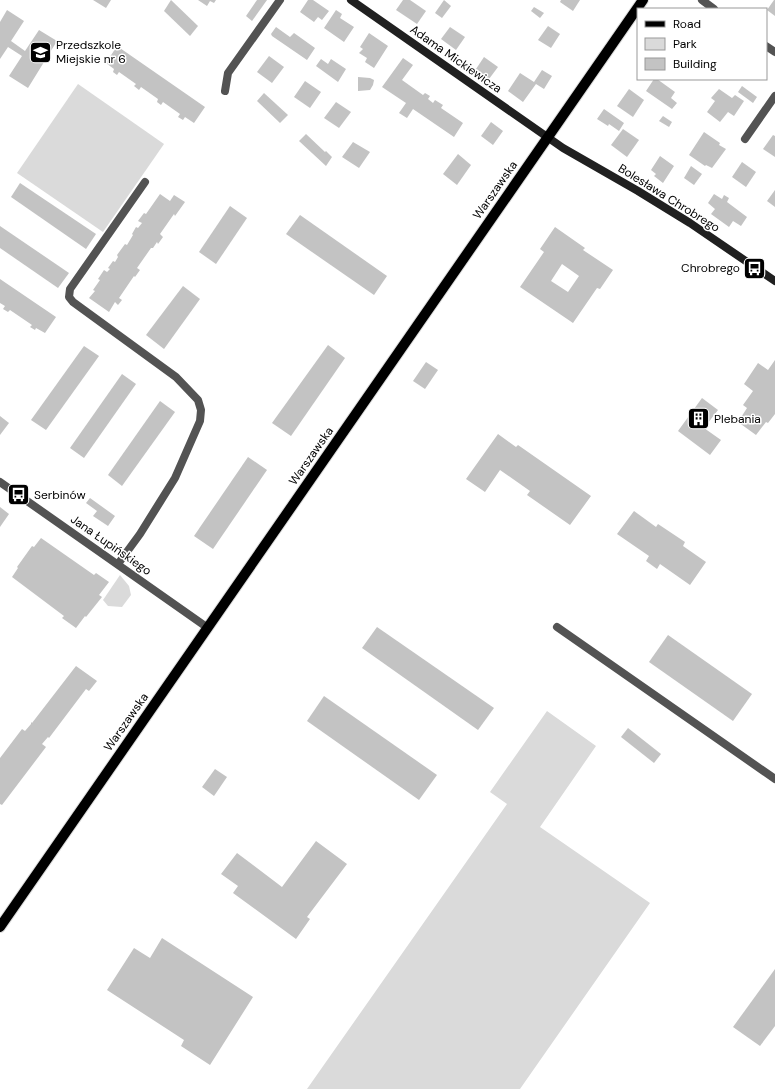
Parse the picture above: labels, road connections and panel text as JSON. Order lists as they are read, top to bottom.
{
  "streets": {
    "main road": ["Warszawska"],
    "street": ["Adama Mickiewicza", "Bolesława Chrobrego", "Jana Łupińskiego"]
  },
  "crossings": [
    ["Adama Mickiewicza", "Warszawska"],
    ["Adama Mickiewicza", "Bolesława Chrobrego"],
    ["Warszawska", "Bolesława Chrobrego"],
    ["Warszawska", "Jana Łupińskiego"]
  ],
  "places": {
    "school or university": ["Przedszkole Miejskie nr 6"],
    "bus stop": ["Chrobrego", "Serbinów"],
    "building": ["Plebania"]
  },
  "legend": ["Road", "Park", "Building"]
}
